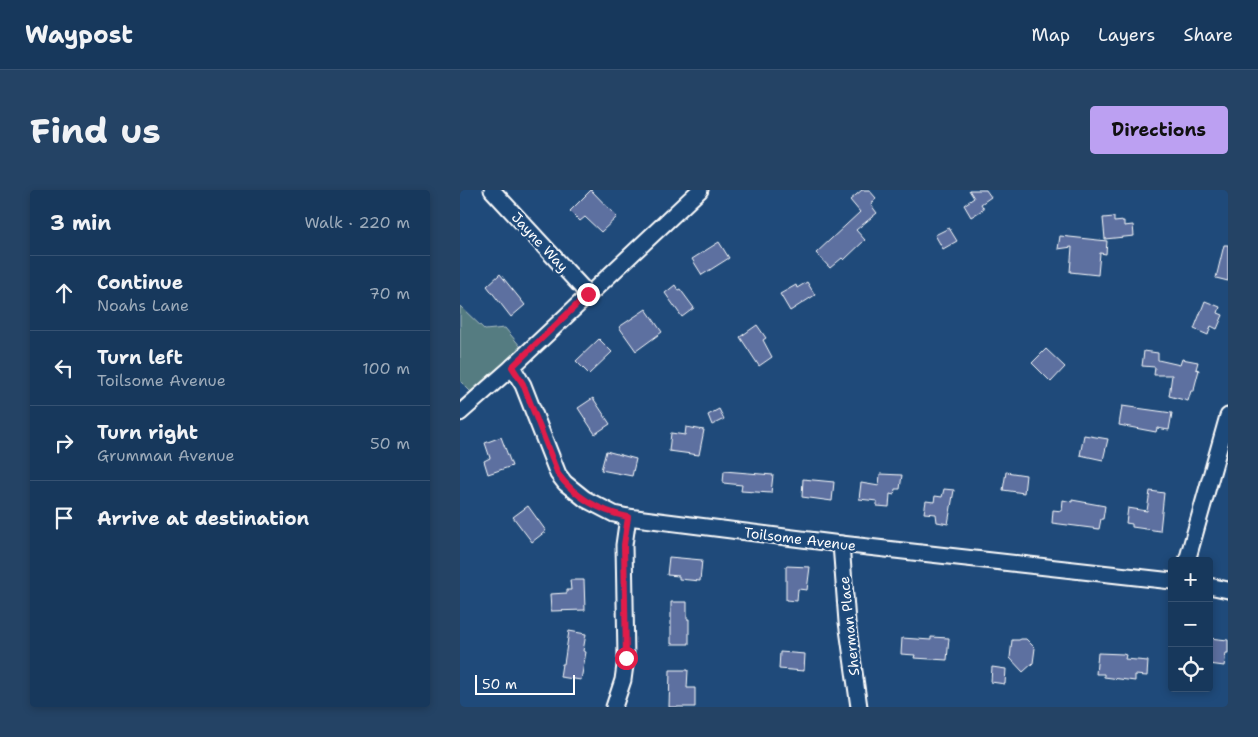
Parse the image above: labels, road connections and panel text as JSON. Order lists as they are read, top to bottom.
{
  "streets": {
    "street": ["Jayne Way", "Toilsome Avenue", "Sherman Place"]
  },
  "crossings": [
    ["Toilsome Avenue", "Sherman Place"]
  ],
  "scale_bar": "50 m",
  "page": {
    "header": "Waypost",
    "nav": ["Map", "Layers", "Share"],
    "buttons": "Directions",
    "title": "Find us",
    "heading": ["3 min", "Walk · 220 m"],
    "list": [
      ["Continue", "Noahs Lane", "70 m"],
      ["Turn left", "Toilsome Avenue", "100 m"],
      ["Turn right", "Grumman Avenue", "50 m"],
      "Arrive at destination"
    ],
    "map_buttons": ["+", "−"],
    "scale": "50 m"
  }
}
